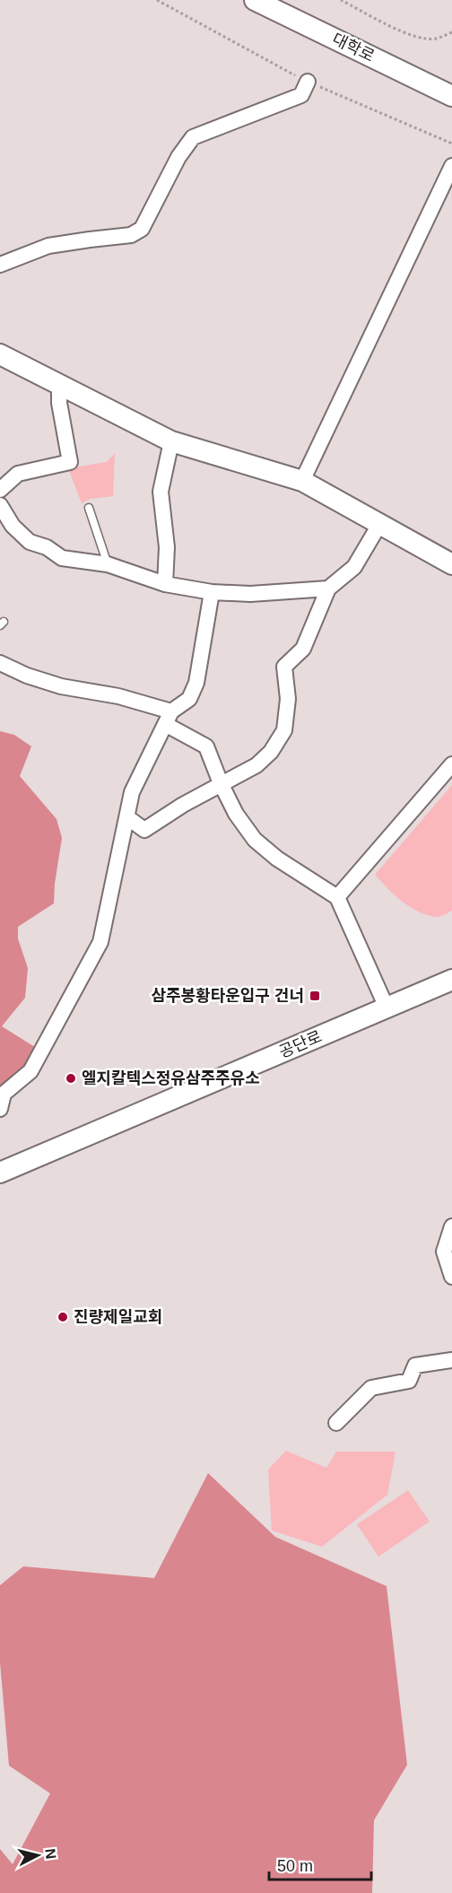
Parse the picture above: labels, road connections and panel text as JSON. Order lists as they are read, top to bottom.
{
  "streets": {
    "street": ["대학로", "공단로"]
  },
  "places": {
    "transit": ["삼주봉황타운입구 건너"],
    "other": ["엘지칼텍스정유삼주주유소", "진량제일교회"]
  },
  "scale_bar": "50 m",
  "north": "right"
}
